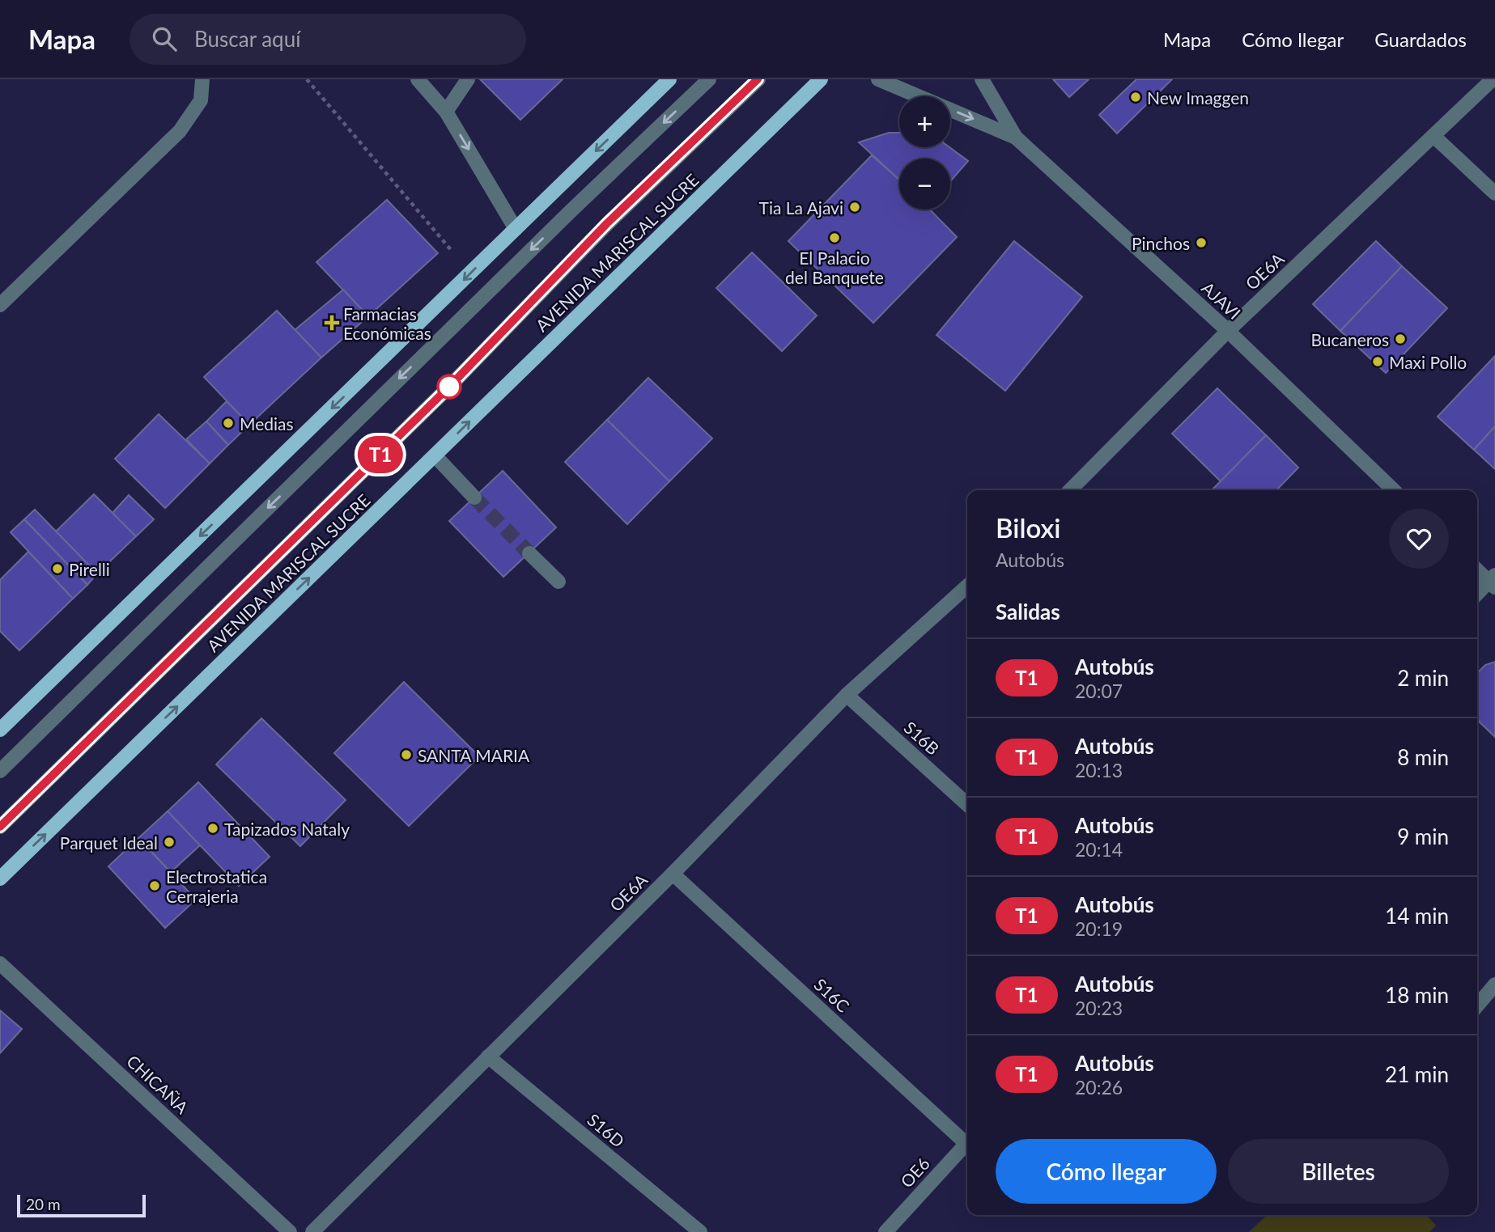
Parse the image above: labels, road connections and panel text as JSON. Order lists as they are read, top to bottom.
{
  "streets": {
    "main road": ["AVENIDA MARISCAL SUCRE"],
    "street": [
      "OE6A",
      "AJAVI",
      "S16B",
      "S16C",
      "CHICAÑA",
      "S16D",
      "OE6"
    ]
  },
  "crossings": [
    ["OE6A", "AJAVI"],
    ["OE6A", "S16B"],
    ["OE6A", "S16C"],
    ["OE6A", "S16D"]
  ],
  "places": {
    "other": [
      "New Imaggen",
      "Tia La Ajavi",
      "El Palacio del Banquete",
      "Pinchos",
      "Bucaneros",
      "Maxi Pollo",
      "Medias",
      "Pirelli",
      "SANTA MARIA",
      "Tapizados Nataly",
      "Parquet Ideal",
      "Electrostatica Cerrajeria"
    ],
    "health": ["Farmacias Económicas"]
  },
  "lines": ["bus line T1"],
  "scale_bar": "20 m",
  "page": {
    "header": "Mapa",
    "search": "Buscar aquí",
    "nav": ["Mapa", "Cómo llegar", "Guardados"],
    "on_map": "T1",
    "map_buttons": ["+", "−"],
    "heading": [
      ["Biloxi", "Autobús"],
      "Salidas"
    ],
    "list": [
      {
        "mark": "T1",
        "name": "Autobús",
        "note": "20:07",
        "value": "2 min"
      },
      {
        "mark": "T1",
        "name": "Autobús",
        "note": "20:13",
        "value": "8 min"
      },
      {
        "mark": "T1",
        "name": "Autobús",
        "note": "20:14",
        "value": "9 min"
      },
      {
        "mark": "T1",
        "name": "Autobús",
        "note": "20:19",
        "value": "14 min"
      },
      {
        "mark": "T1",
        "name": "Autobús",
        "note": "20:23",
        "value": "18 min"
      },
      {
        "mark": "T1",
        "name": "Autobús",
        "note": "20:26",
        "value": "21 min"
      }
    ],
    "buttons": ["Cómo llegar", "Billetes"],
    "scale": "20 m"
  }
}
